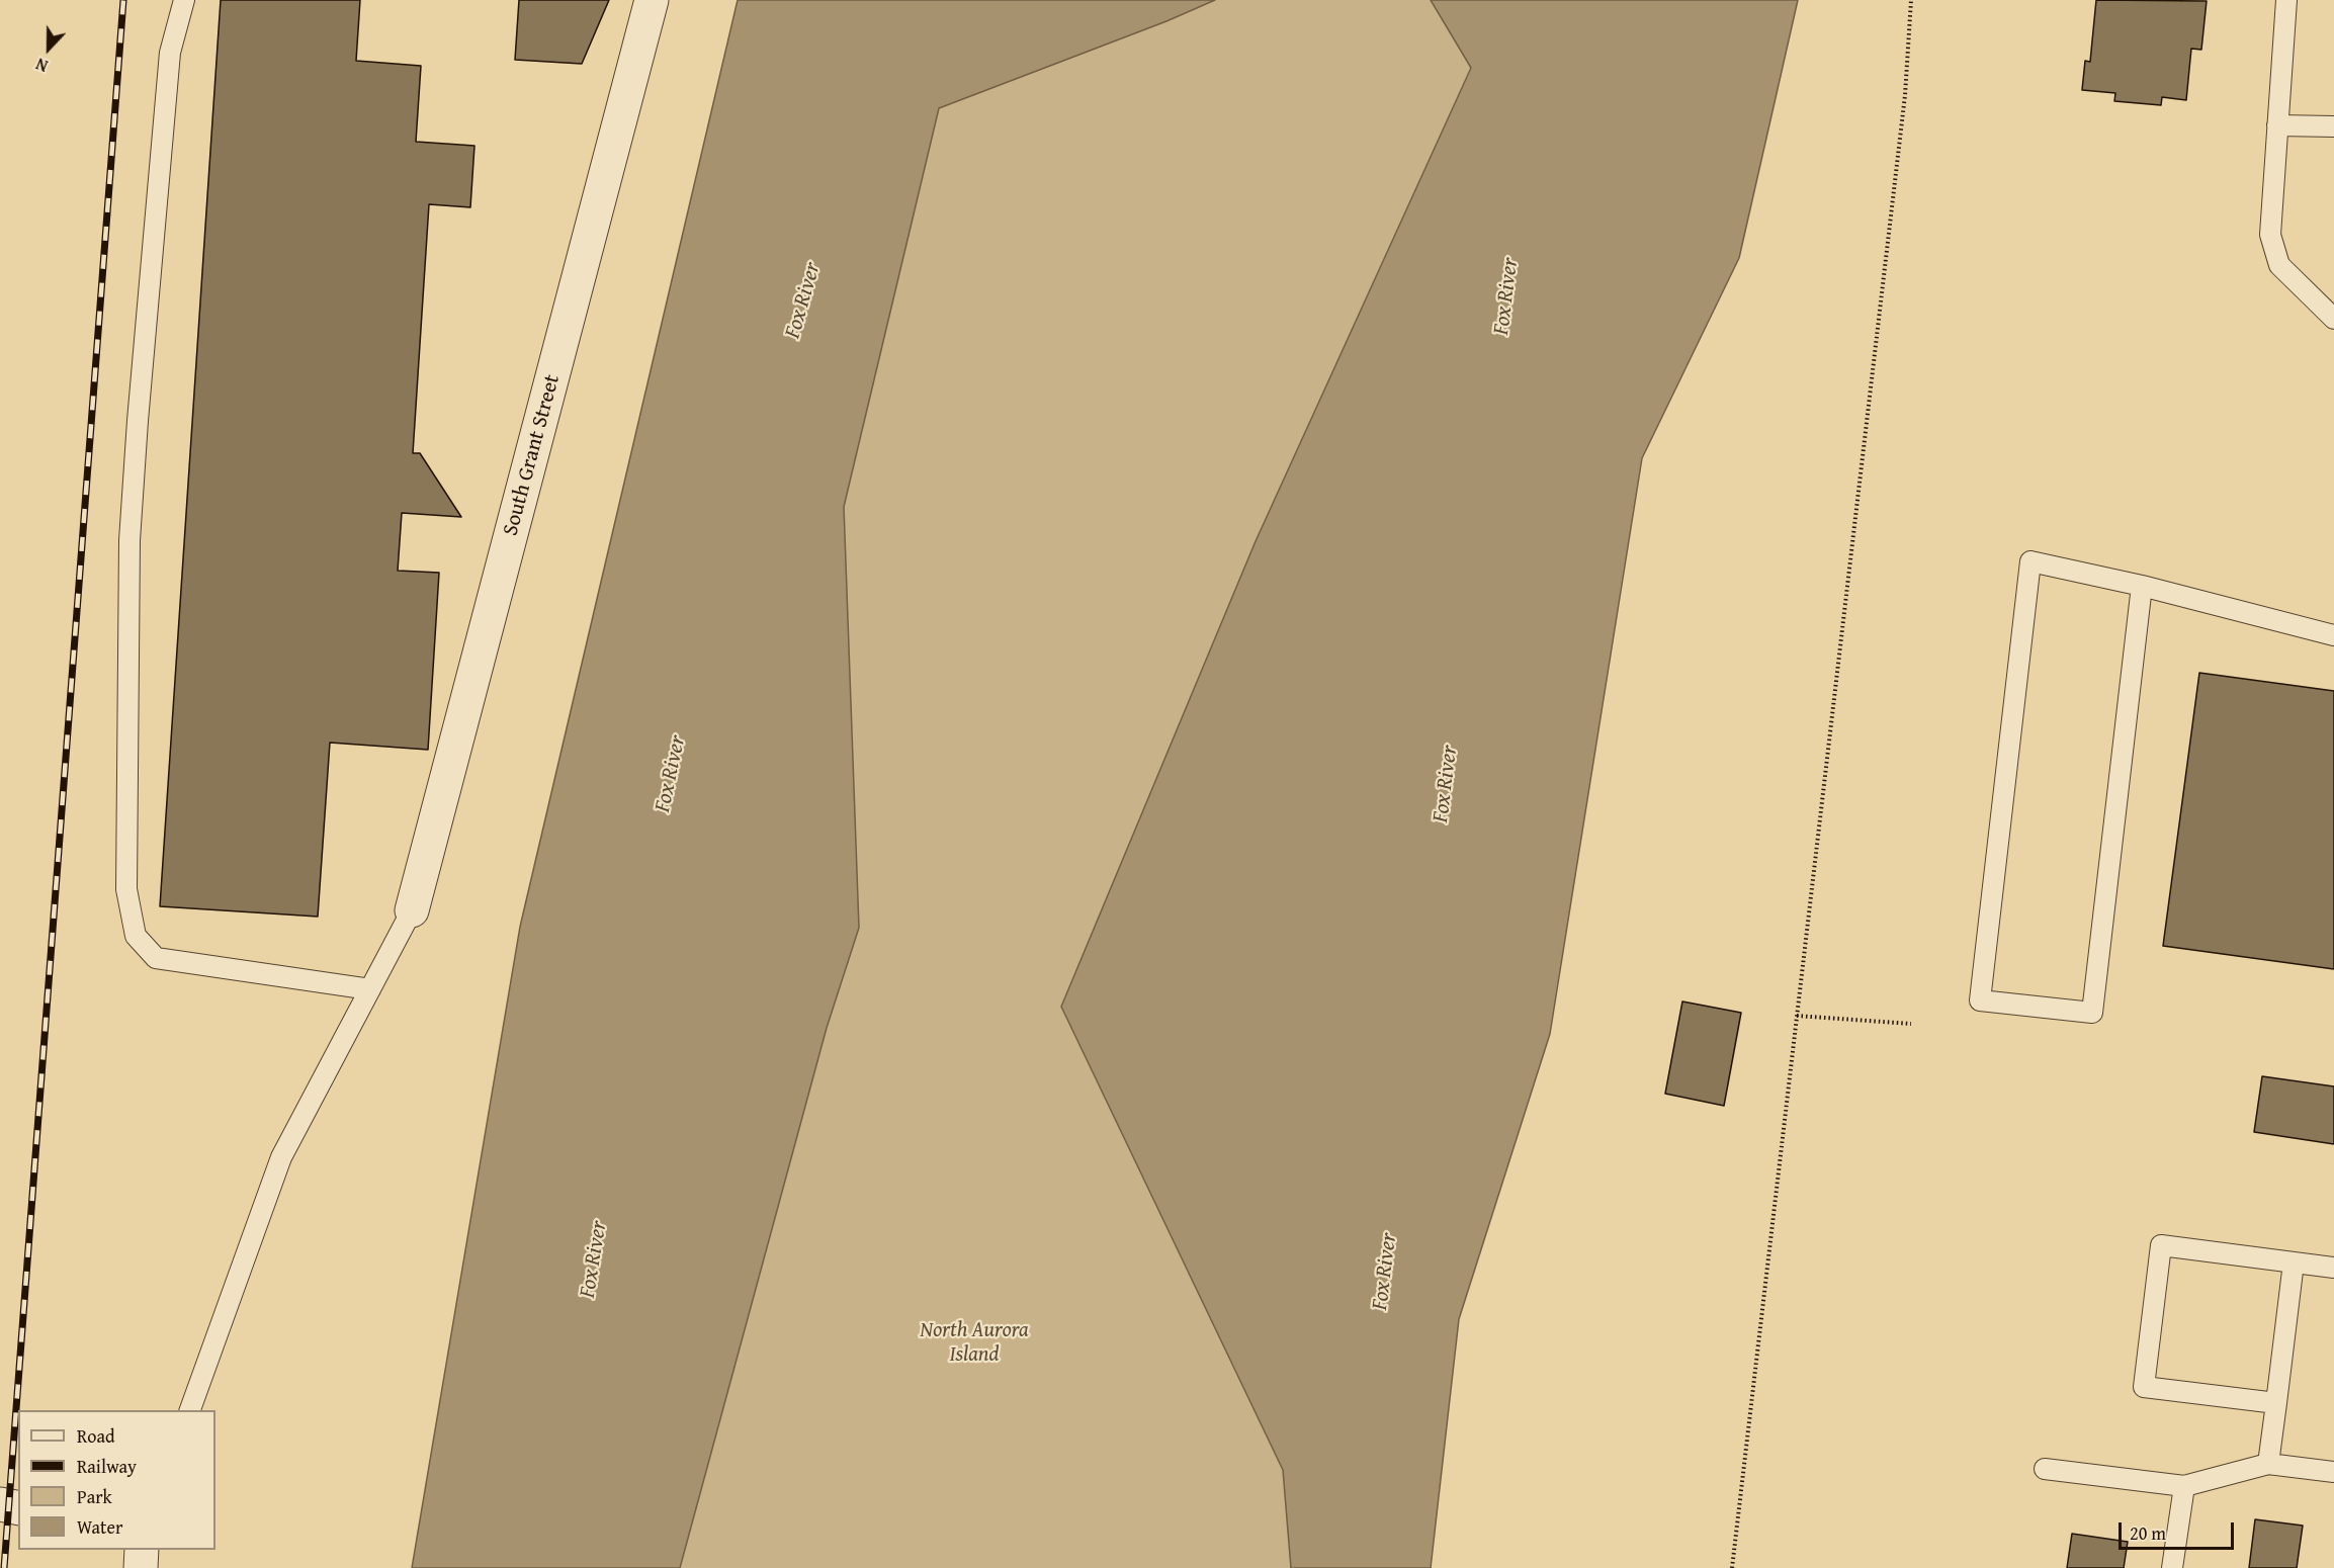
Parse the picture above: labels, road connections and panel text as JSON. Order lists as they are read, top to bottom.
{
  "streets": {
    "street": ["South Grant Street"]
  },
  "water": ["Fox River"],
  "parks": ["North Aurora Island"],
  "legend": [
    "Road",
    "Railway",
    "Park",
    "Water"
  ],
  "scale_bar": "20 m",
  "north": "bottom"
}
